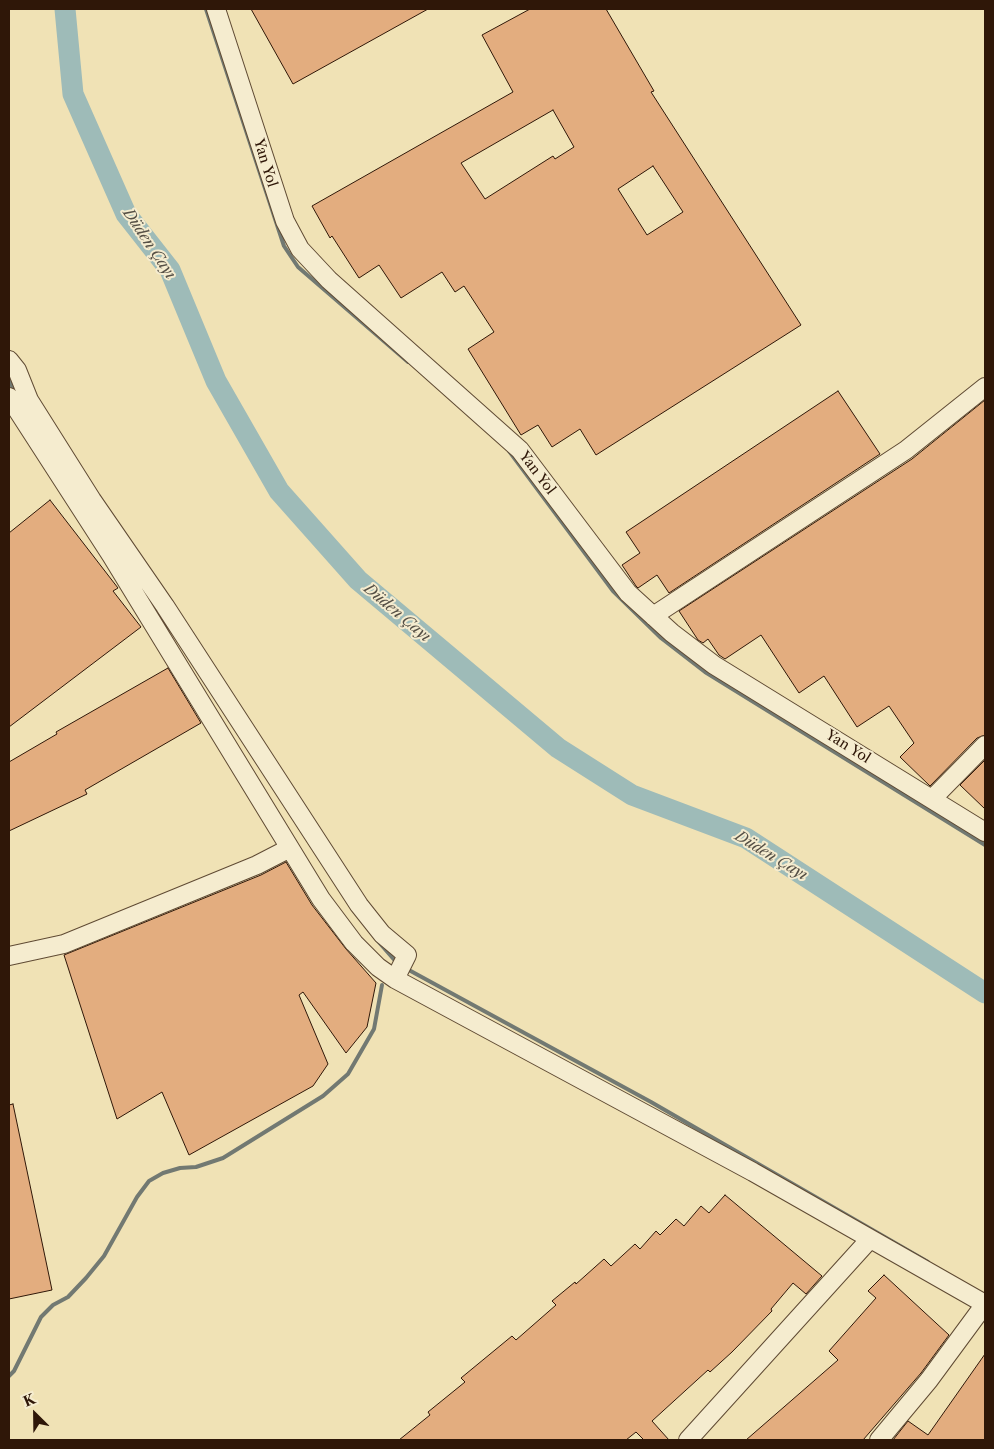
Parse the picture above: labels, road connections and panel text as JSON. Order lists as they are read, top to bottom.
{
  "streets": {
    "street": ["Yan Yol"]
  },
  "water": ["Düden Çayı"],
  "north": "top left"
}
